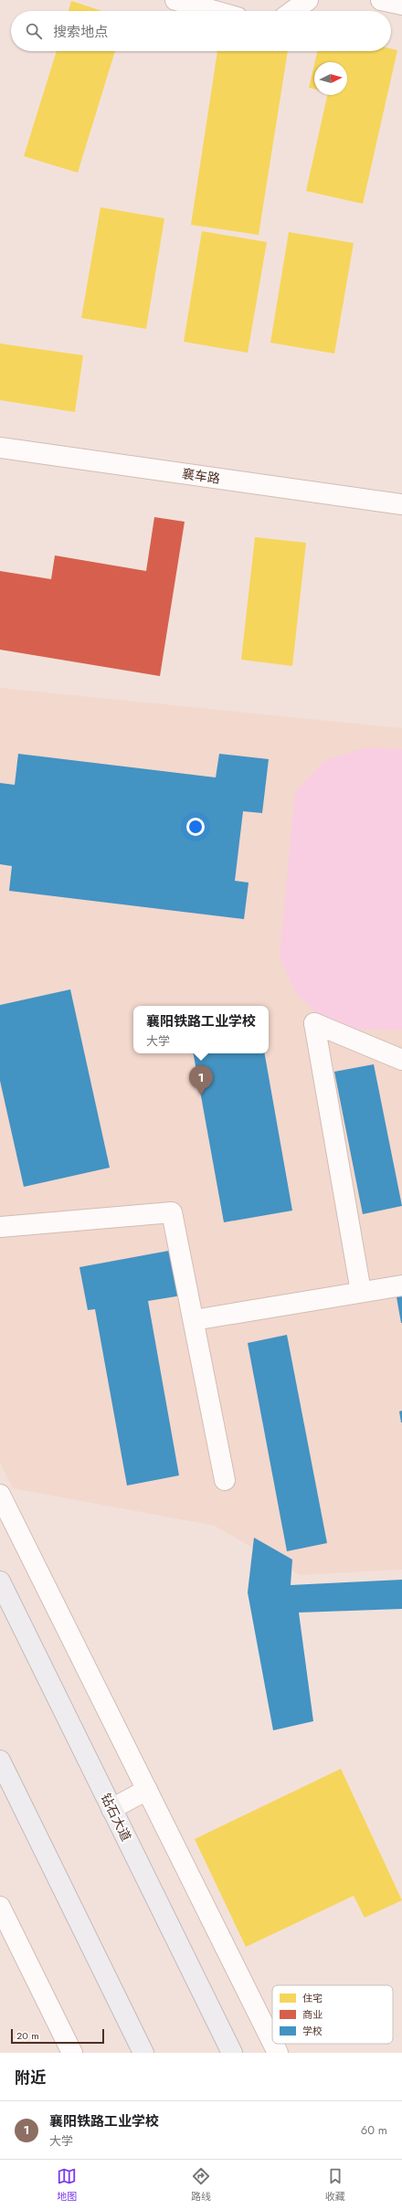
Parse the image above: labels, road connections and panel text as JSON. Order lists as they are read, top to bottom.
{
  "streets": {
    "highway": ["钻石大道"],
    "street": ["襄车路"]
  },
  "legend": ["住宅", "商业", "学校"],
  "scale_bar": "20 m",
  "north": "right",
  "page": {
    "search": "搜索地点",
    "popup": ["襄阳铁路工业学校", "大学"],
    "pins": "1",
    "scale": "20 m",
    "heading": "附近",
    "list": [
      {
        "mark": "1",
        "name": "襄阳铁路工业学校",
        "note": "大学",
        "value": "60 m"
      }
    ],
    "nav": ["地图", "路线", "收藏"]
  }
}
